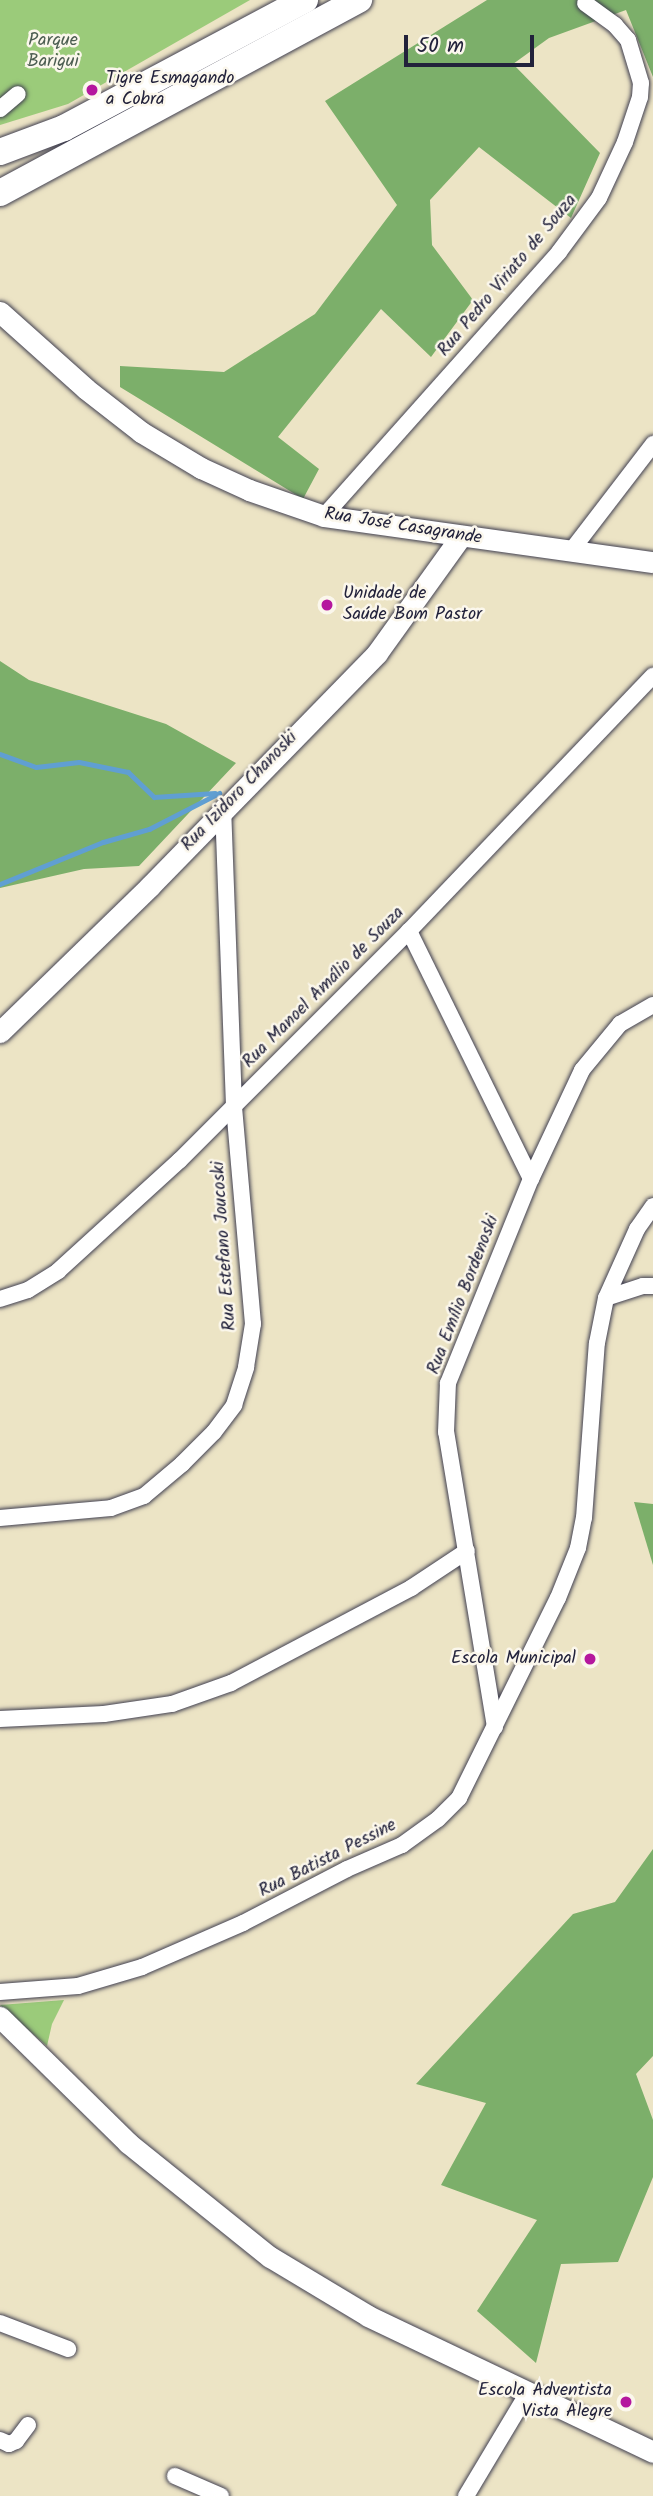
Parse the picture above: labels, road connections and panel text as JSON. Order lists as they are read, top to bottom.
{
  "streets": {
    "street": [
      "Rua Pedro Viriato de Souza",
      "Rua José Casagrande",
      "Rua Izidoro Chanoski",
      "Rua Manoel Amálio de Souza",
      "Rua Estefano Joucoski",
      "Rua Emílio Bordenoski",
      "Rua Batista Pessine"
    ]
  },
  "crossings": [
    ["Rua Pedro Viriato de Souza", "Rua José Casagrande"],
    ["Rua José Casagrande", "Rua Izidoro Chanoski"],
    ["Rua Izidoro Chanoski", "Rua Estefano Joucoski"],
    ["Rua Manoel Amálio de Souza", "Rua Estefano Joucoski"],
    ["Rua Emílio Bordenoski", "Rua Batista Pessine"]
  ],
  "parks": ["Parque Barigui"],
  "places": [
    "Tigre Esmagando a Cobra",
    "Unidade de Saúde Bom Pastor",
    "Escola Municipal",
    "Escola Adventista Vista Alegre"
  ],
  "scale_bar": "50 m"
}
